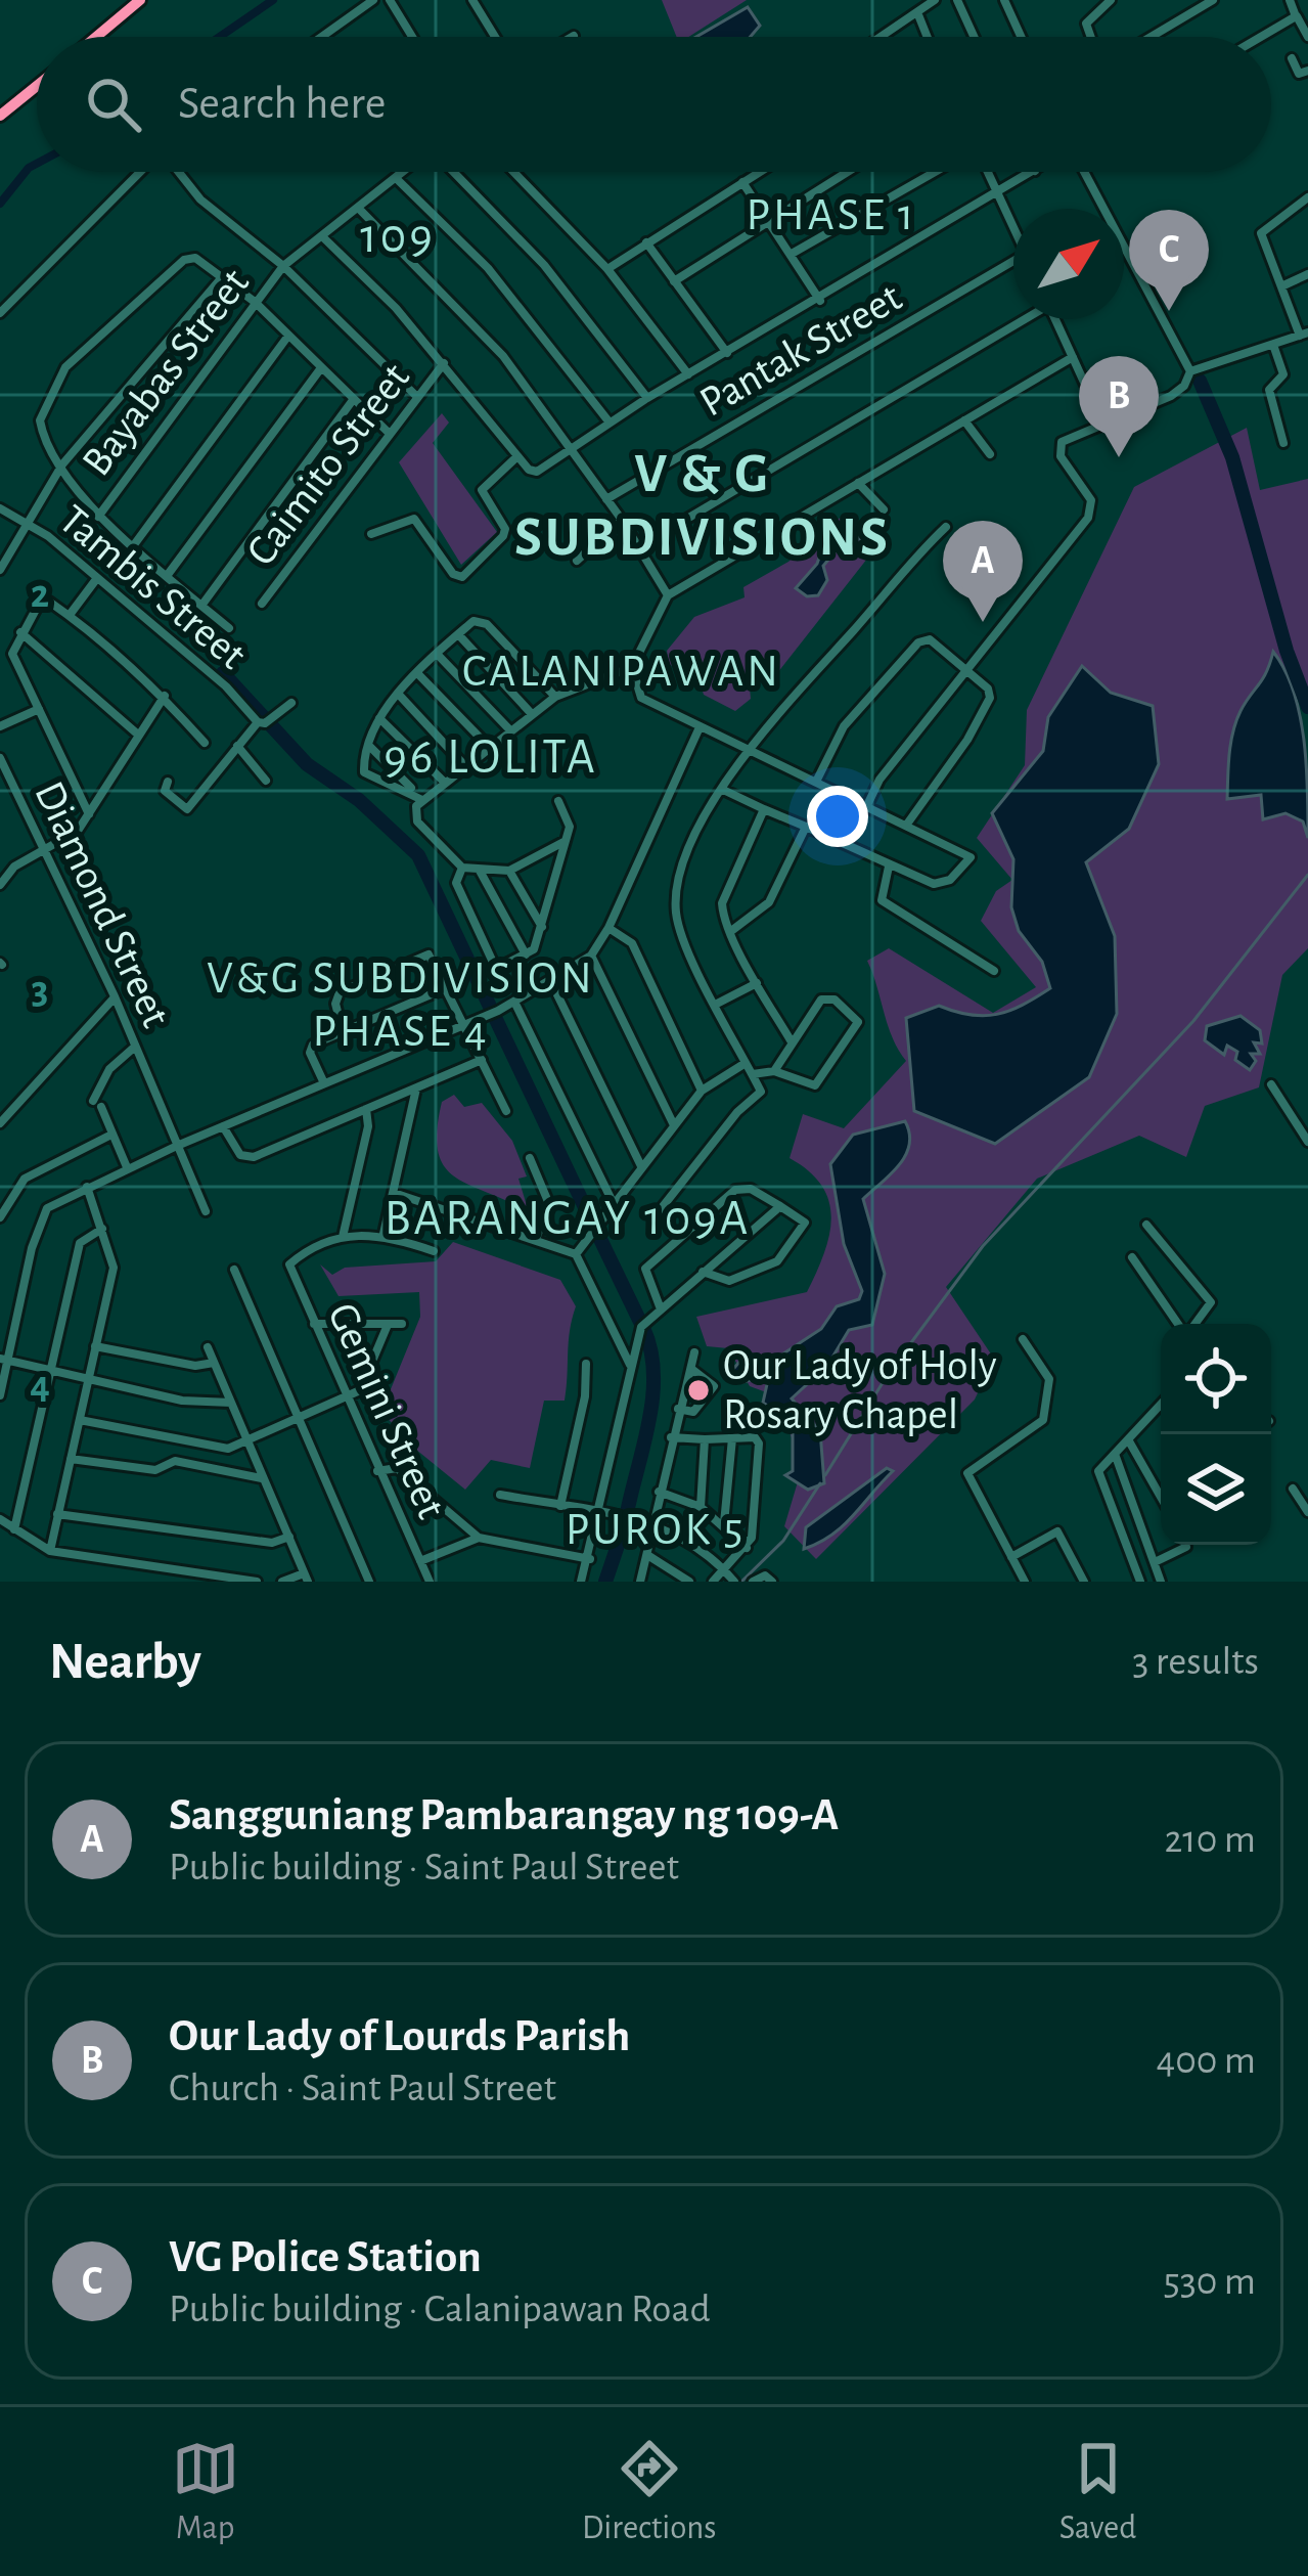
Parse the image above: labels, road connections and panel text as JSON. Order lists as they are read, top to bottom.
{
  "streets": {
    "street": [
      "Pantak Street",
      "Bayabas Street",
      "Caimito Street",
      "Tambis Street",
      "Diamond Street",
      "Gemini Street"
    ]
  },
  "districts": [
    "PHASE 1",
    "109",
    "V & G SUBDIVISIONS",
    "CALANIPAWAN",
    "96 LOLITA",
    "V&G SUBDIVISION PHASE 4",
    "BARANGAY 109A",
    "PUROK 5"
  ],
  "places": ["Our Lady of Holy Rosary Chapel"],
  "north": "top right",
  "page": {
    "search": "Search here",
    "pins": ["C", "B", "A"],
    "heading": ["Nearby", "3 results"],
    "list": [
      {
        "mark": "A",
        "name": "Sangguniang Pambarangay ng 109-A",
        "note": "Public building · Saint Paul Street",
        "value": "210 m"
      },
      {
        "mark": "B",
        "name": "Our Lady of Lourds Parish",
        "note": "Church · Saint Paul Street",
        "value": "400 m"
      },
      {
        "mark": "C",
        "name": "VG Police Station",
        "note": "Public building · Calanipawan Road",
        "value": "530 m"
      }
    ],
    "nav": ["Map", "Directions", "Saved"]
  },
  "grid": {
    "rows": ["2", "3", "4"]
  }
}
